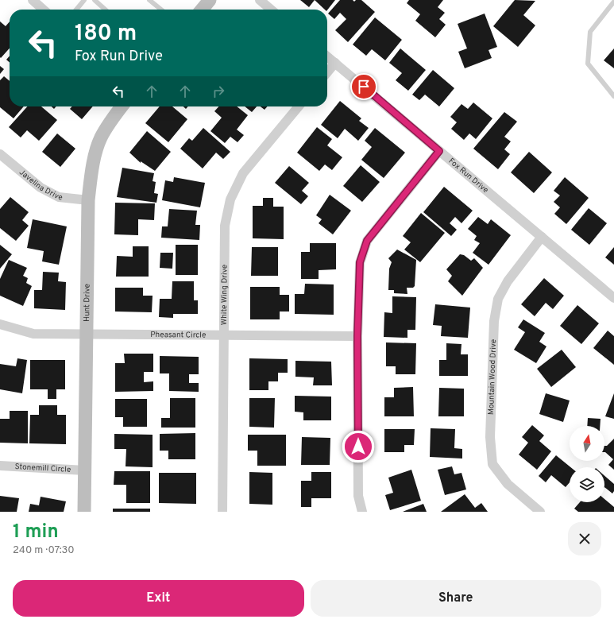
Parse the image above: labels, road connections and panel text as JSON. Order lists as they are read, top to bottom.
{
  "streets": {
    "street": [
      "Fox Run Drive",
      "Javelina Drive",
      "White Wing Drive",
      "Hunt Drive",
      "Pheasant Circle",
      "Mountain Wood Drive",
      "Stonemill Circle"
    ]
  },
  "crossings": [
    ["Fox Run Drive", "Mountain Wood Drive"],
    ["Javelina Drive", "Hunt Drive"],
    ["White Wing Drive", "Pheasant Circle"],
    ["Hunt Drive", "Pheasant Circle"],
    ["Hunt Drive", "Stonemill Circle"]
  ],
  "north": "top",
  "page": {
    "turn": ["180 m", "Fox Run Drive"],
    "heading": ["1 min", "240 m · 07:30"],
    "buttons": ["Exit", "Share"]
  }
}
